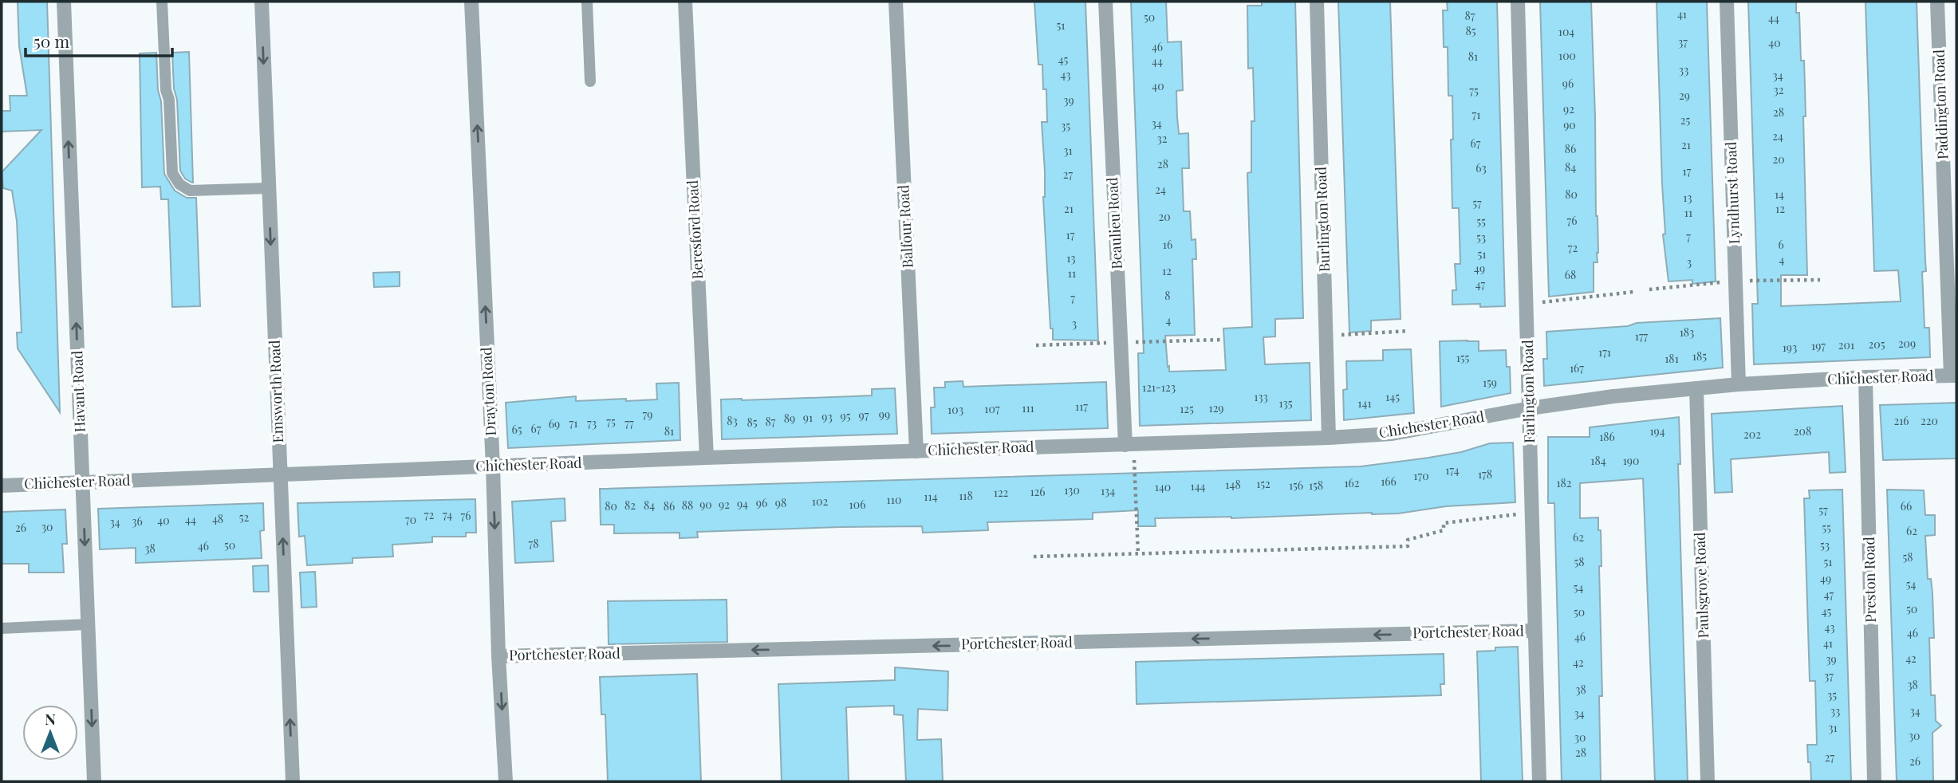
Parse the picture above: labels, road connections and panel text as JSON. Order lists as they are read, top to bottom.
{
  "streets": {
    "street": [
      "Paddington Road",
      "Lyndhurst Road",
      "Burlington Road",
      "Beaulieu Road",
      "Balfour Road",
      "Beresford Road",
      "Chichester Road",
      "Havant Road",
      "Emsworth Road",
      "Drayton Road",
      "Farlington Road",
      "Preston Road",
      "Paulsgrove Road",
      "Portchester Road"
    ]
  },
  "crossings": [
    ["Paddington Road", "Chichester Road"],
    ["Lyndhurst Road", "Chichester Road"],
    ["Burlington Road", "Chichester Road"],
    ["Beaulieu Road", "Chichester Road"],
    ["Balfour Road", "Chichester Road"],
    ["Beresford Road", "Chichester Road"],
    ["Chichester Road", "Havant Road"],
    ["Chichester Road", "Emsworth Road"],
    ["Chichester Road", "Drayton Road"],
    ["Chichester Road", "Farlington Road"],
    ["Chichester Road", "Preston Road"],
    ["Chichester Road", "Paulsgrove Road"],
    ["Drayton Road", "Portchester Road"],
    ["Farlington Road", "Portchester Road"]
  ],
  "one_way": ["Portchester Road"],
  "house_numbers": [
    "41",
    "87",
    "50",
    "44",
    "51",
    "85",
    "104",
    "37",
    "40",
    "46",
    "100",
    "81",
    "45",
    "44",
    "33",
    "43",
    "34",
    "96",
    "40",
    "32",
    "75",
    "29",
    "39",
    "92",
    "28",
    "71",
    "25",
    "34",
    "90",
    "35",
    "24",
    "32",
    "67",
    "21",
    "86",
    "31",
    "20",
    "28",
    "84",
    "63",
    "17",
    "27",
    "24",
    "80",
    "14",
    "13",
    "57",
    "21",
    "12",
    "11",
    "20",
    "76",
    "55",
    "17",
    "7",
    "53",
    "16",
    "6",
    "72",
    "51",
    "13",
    "4",
    "3",
    "49",
    "12",
    "11",
    "68",
    "47",
    "8",
    "7",
    "4",
    "3",
    "183",
    "177",
    "209",
    "205",
    "201",
    "197",
    "193",
    "171",
    "185",
    "155",
    "181",
    "167",
    "159",
    "121-123",
    "133",
    "145",
    "135",
    "141",
    "117",
    "111",
    "129",
    "107",
    "125",
    "103",
    "79",
    "99",
    "97",
    "95",
    "93",
    "91",
    "89",
    "83",
    "216",
    "220",
    "75",
    "87",
    "85",
    "71",
    "73",
    "77",
    "69",
    "67",
    "65",
    "81",
    "194",
    "208",
    "202",
    "186",
    "184",
    "190",
    "174",
    "178",
    "170",
    "166",
    "162",
    "182",
    "152",
    "148",
    "156",
    "158",
    "144",
    "140",
    "130",
    "134",
    "126",
    "122",
    "118",
    "114",
    "110",
    "102",
    "96",
    "98",
    "94",
    "90",
    "92",
    "106",
    "82",
    "84",
    "88",
    "80",
    "86",
    "66",
    "57",
    "72",
    "74",
    "76",
    "52",
    "48",
    "44",
    "70",
    "40",
    "36",
    "34",
    "30",
    "26",
    "55",
    "62",
    "62",
    "78",
    "50",
    "53",
    "46",
    "38",
    "58",
    "58",
    "51",
    "49",
    "54",
    "54",
    "47",
    "50",
    "45",
    "50",
    "43",
    "46",
    "46",
    "41",
    "42",
    "39",
    "42",
    "37",
    "38",
    "38",
    "35",
    "33",
    "34",
    "34",
    "31",
    "30",
    "30",
    "28",
    "27",
    "26"
  ],
  "scale_bar": "50 m",
  "north": "top"
}
